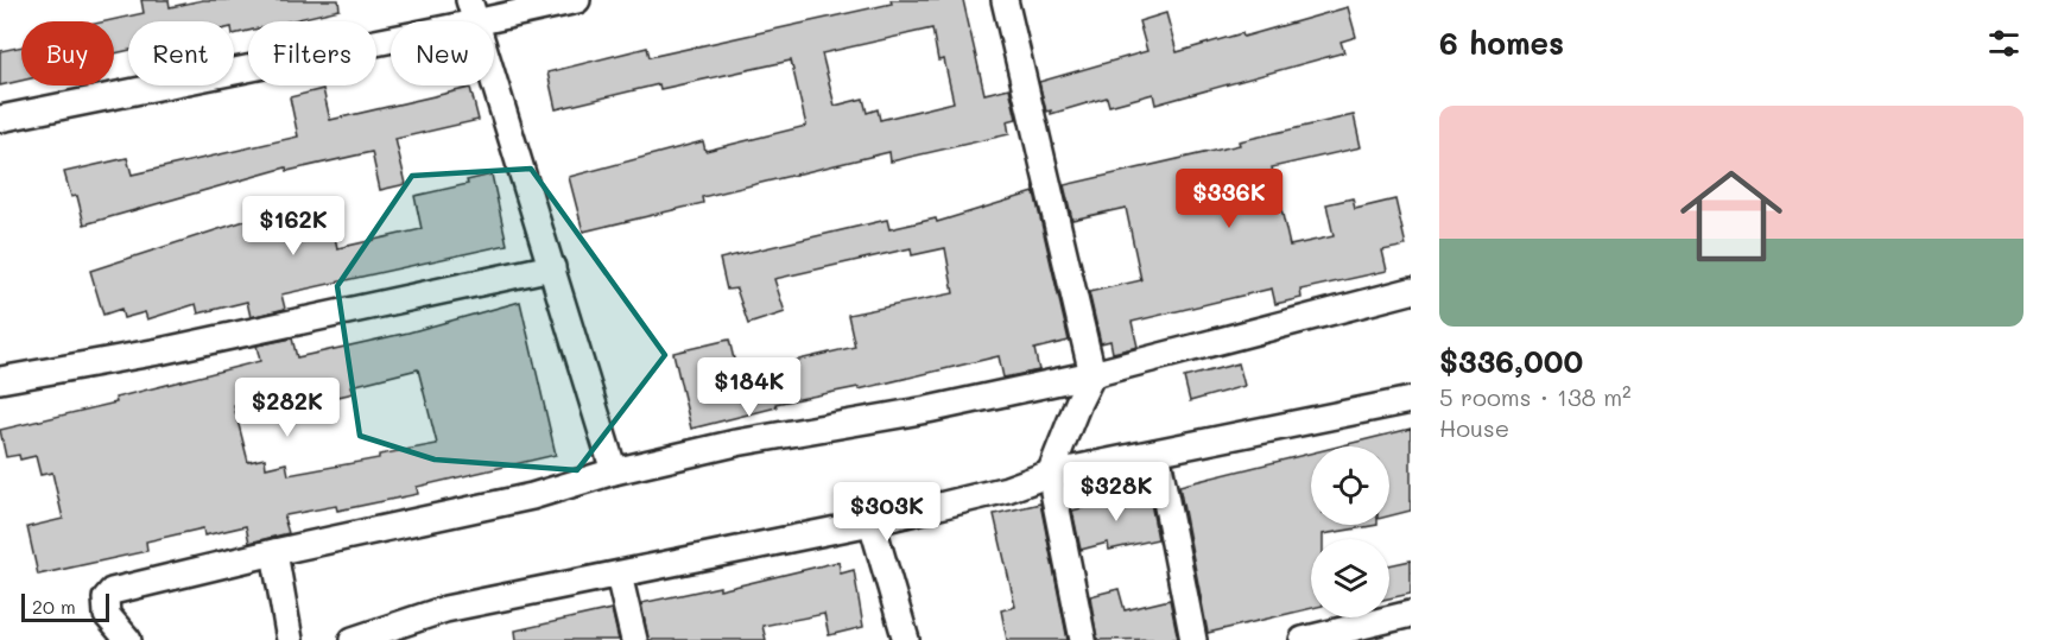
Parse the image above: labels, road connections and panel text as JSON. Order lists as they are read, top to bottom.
{
  "scale_bar": "20 m",
  "page": {
    "heading": "6 homes",
    "chip": [
      "Buy",
      "Rent",
      "Filters",
      "New"
    ],
    "list": [
      {
        "name": "$336,000",
        "note": "5 rooms · 138 m² · House"
      }
    ],
    "price": [
      "$336K",
      "$162K",
      "$184K",
      "$282K",
      "$328K",
      "$303K"
    ],
    "scale": "20 m"
  }
}
